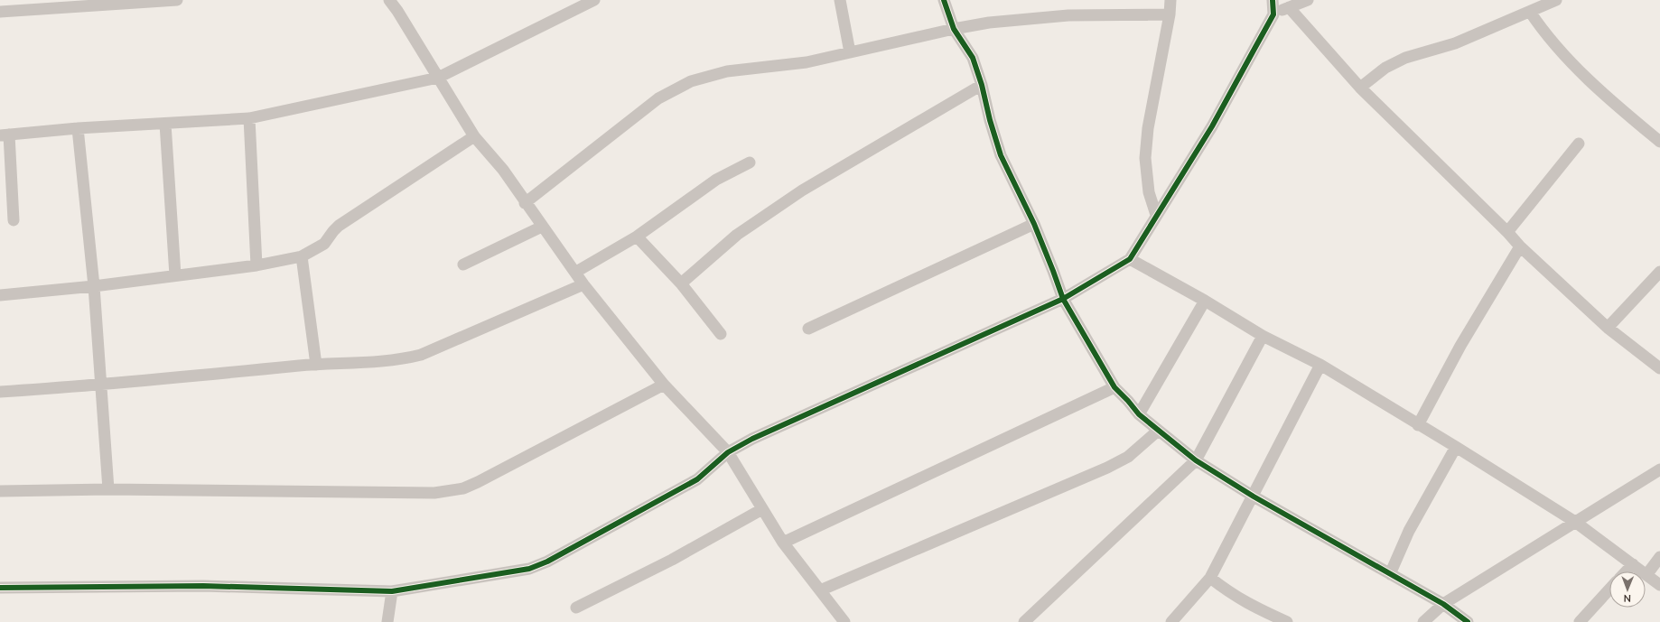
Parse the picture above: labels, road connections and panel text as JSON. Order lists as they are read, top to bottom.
{
  "north": "bottom"
}
